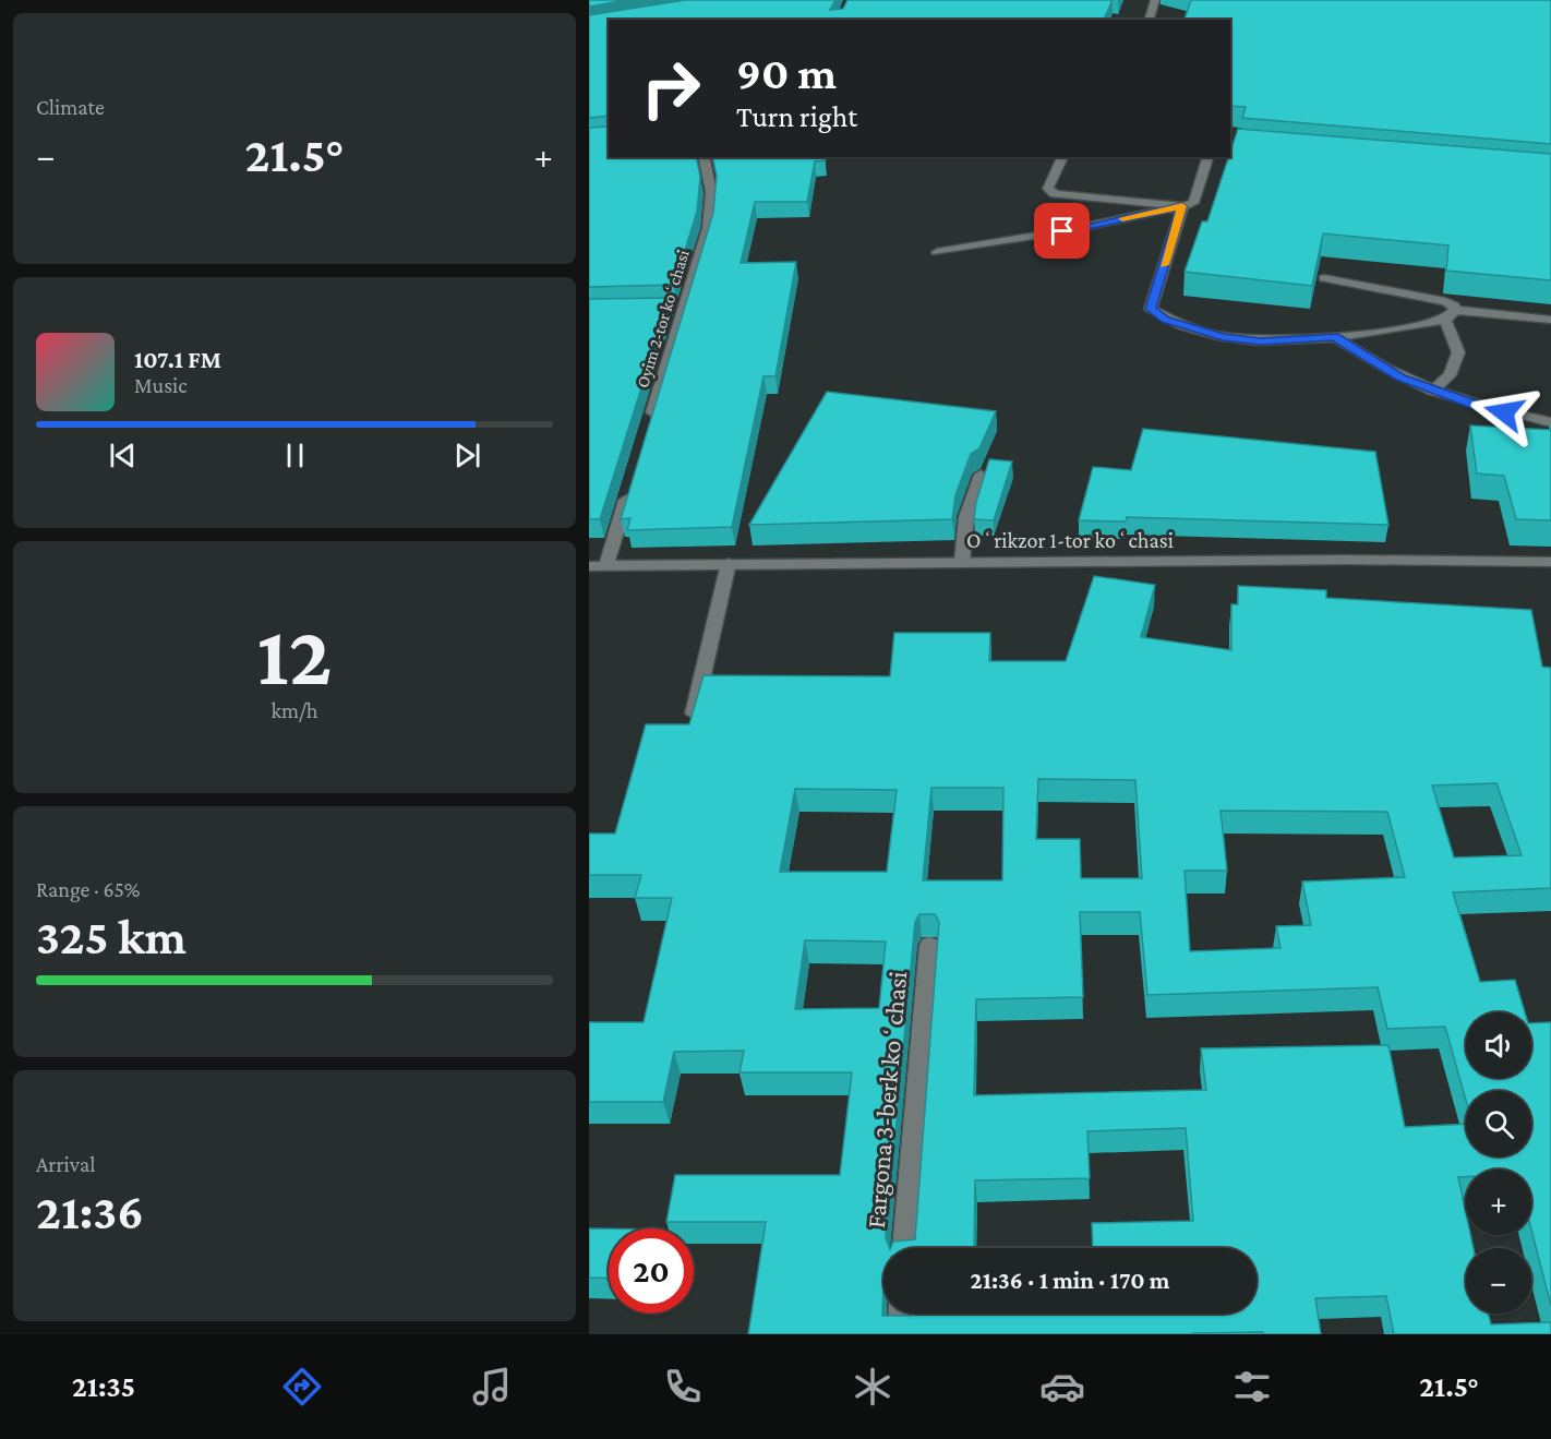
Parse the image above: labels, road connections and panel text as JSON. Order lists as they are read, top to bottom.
{
  "streets": {
    "street": ["Oyim 2-tor koʻchasi", "Oʻrikzor 1-tor koʻchasi", "Fargona 3-berk koʻchasi"]
  },
  "page": {
    "tile": [
      "Climate",
      ["12", "km/h"],
      ["Range · 65%", "325 km"],
      ["Arrival", "21:36"]
    ],
    "turn": ["90 m", "Turn right"],
    "heat": ["−", "21.5°", "+"],
    "song": ["107.1 FM", "Music"],
    "map_buttons": ["+", "−"],
    "limit": "20",
    "trip": "21:36 · 1 min · 170 m",
    "tabs": ["21:35", "21.5°"]
  }
}
